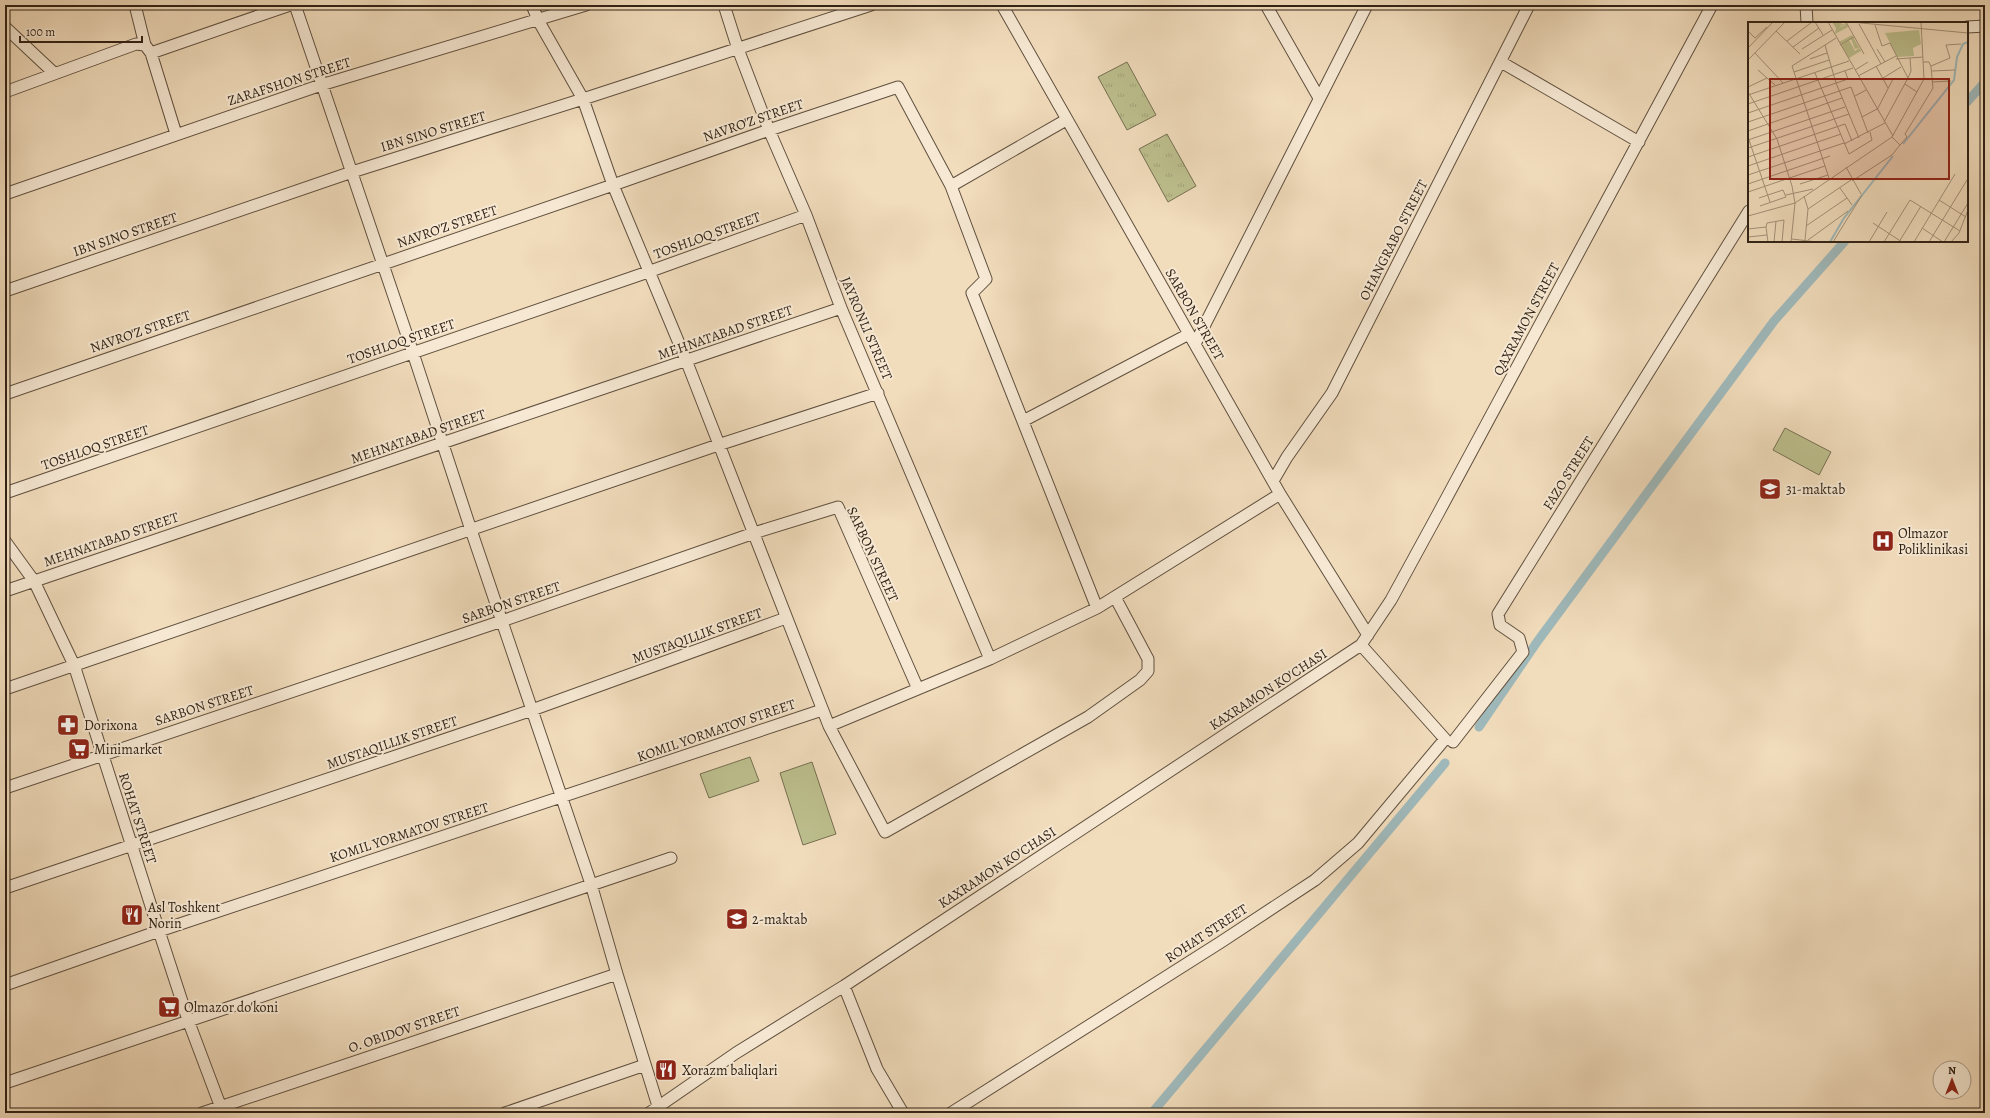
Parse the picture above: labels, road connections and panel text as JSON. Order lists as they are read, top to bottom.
{
  "streets": {
    "street": [
      "ZARAFSHON STREET",
      "NAVRO'Z STREET",
      "IBN SINO STREET",
      "TOSHLOQ STREET",
      "OHANGRABO STREET",
      "SARBON STREET",
      "QAXRAMON STREET",
      "JAYRONLI STREET",
      "MEHNATАBАD STREET",
      "FAZO STREET",
      "MUSTAQILLIK STREET",
      "KAXRAMON KO'CHASI",
      "KOMIL YORMATOV STREET",
      "ROHAT STREET",
      "O. OBIDOV STREET"
    ]
  },
  "crossings": [
    ["NAVRO'Z STREET", "JAYRONLI STREET"],
    ["IBN SINO STREET", "JAYRONLI STREET"],
    ["TOSHLOQ STREET", "JAYRONLI STREET"],
    ["OHANGRABO STREET", "SARBON STREET"],
    ["SARBON STREET", "QAXRAMON STREET"],
    ["SARBON STREET", "ROHAT STREET"],
    ["QAXRAMON STREET", "KAXRAMON KO'CHASI"],
    ["JAYRONLI STREET", "MEHNATАBАD STREET"],
    ["MEHNATАBАD STREET", "ROHAT STREET"],
    ["FAZO STREET", "ROHAT STREET"],
    ["MUSTAQILLIK STREET", "ROHAT STREET"],
    ["KOMIL YORMATOV STREET", "ROHAT STREET"],
    ["ROHAT STREET", "O. OBIDOV STREET"]
  ],
  "places": {
    "school or university": ["31-maktab", "2-maktab"],
    "hospital": ["Olmazor Poliklinikasi"],
    "pharmacy": ["Dorixona"],
    "supermarket": ["Minimarket", "Olmazor do'koni"],
    "restaurant": ["Asl Toshkent Norin", "Xorazm baliqlari"]
  },
  "scale_bar": "100 m",
  "north": "top"
}
